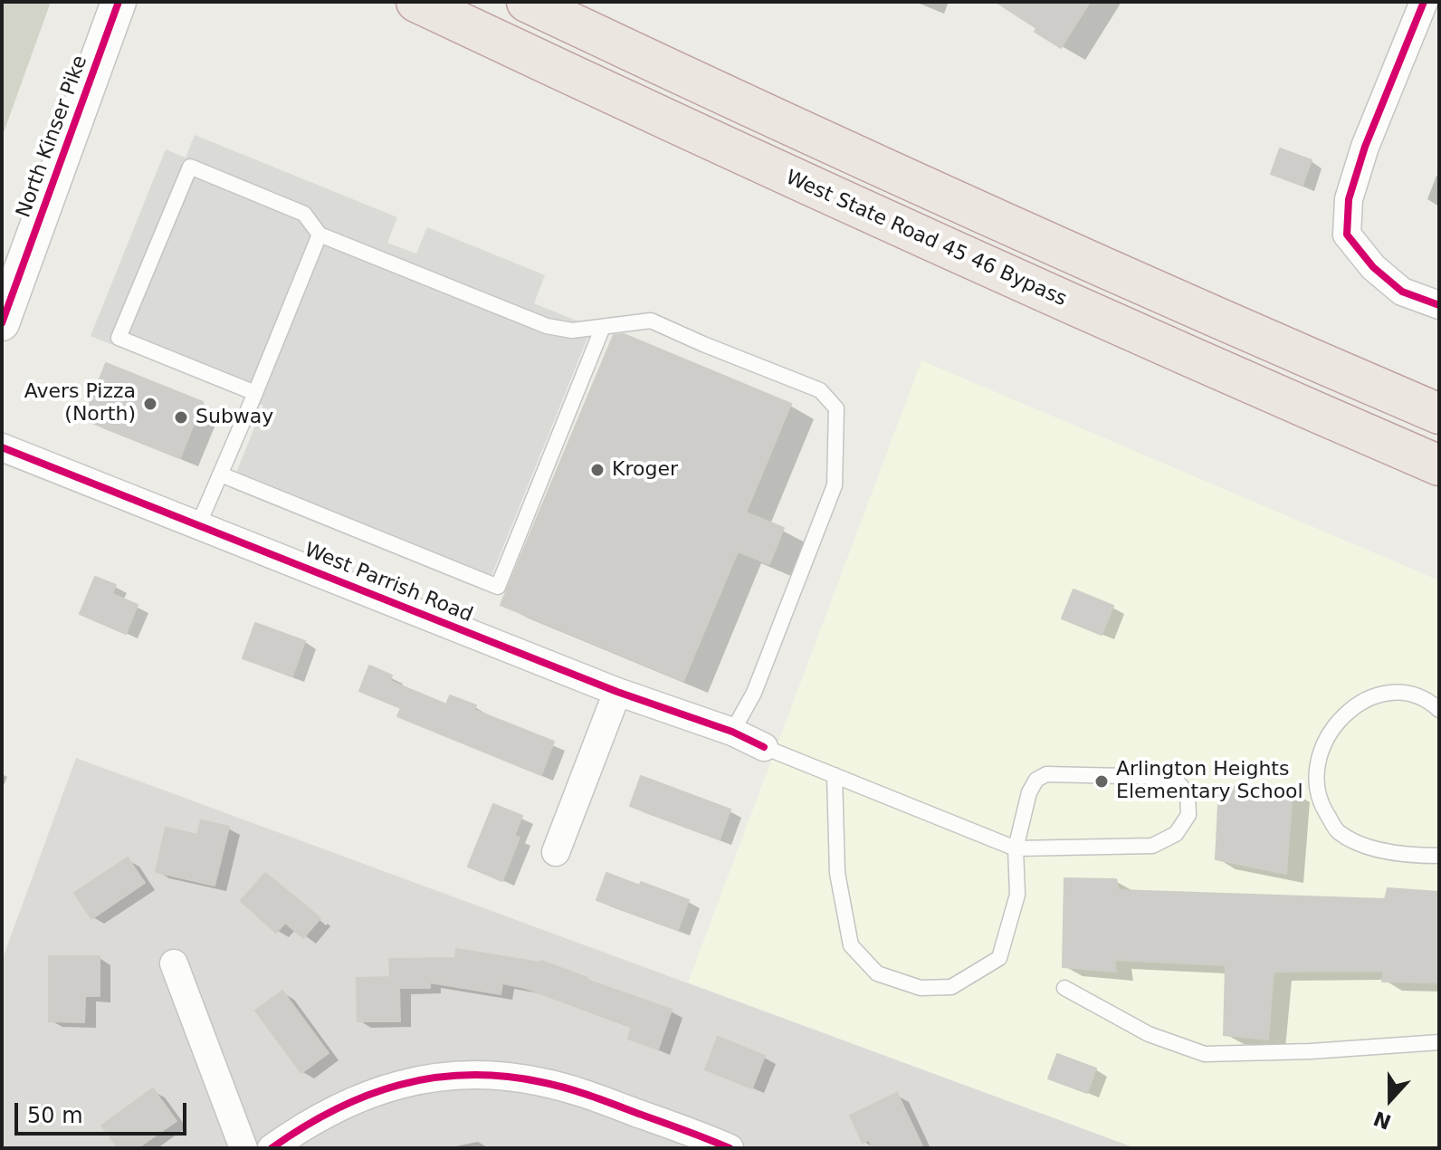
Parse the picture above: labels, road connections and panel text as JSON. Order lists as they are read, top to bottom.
{
  "streets": {
    "highway": ["West State Road 45 46 Bypass"],
    "street": ["North Kinser Pike", "West Parrish Road"]
  },
  "places": [
    "Avers Pizza (North)",
    "Subway",
    "Kroger",
    "Arlington Heights Elementary School"
  ],
  "scale_bar": "50 m",
  "north": "bottom"
}
